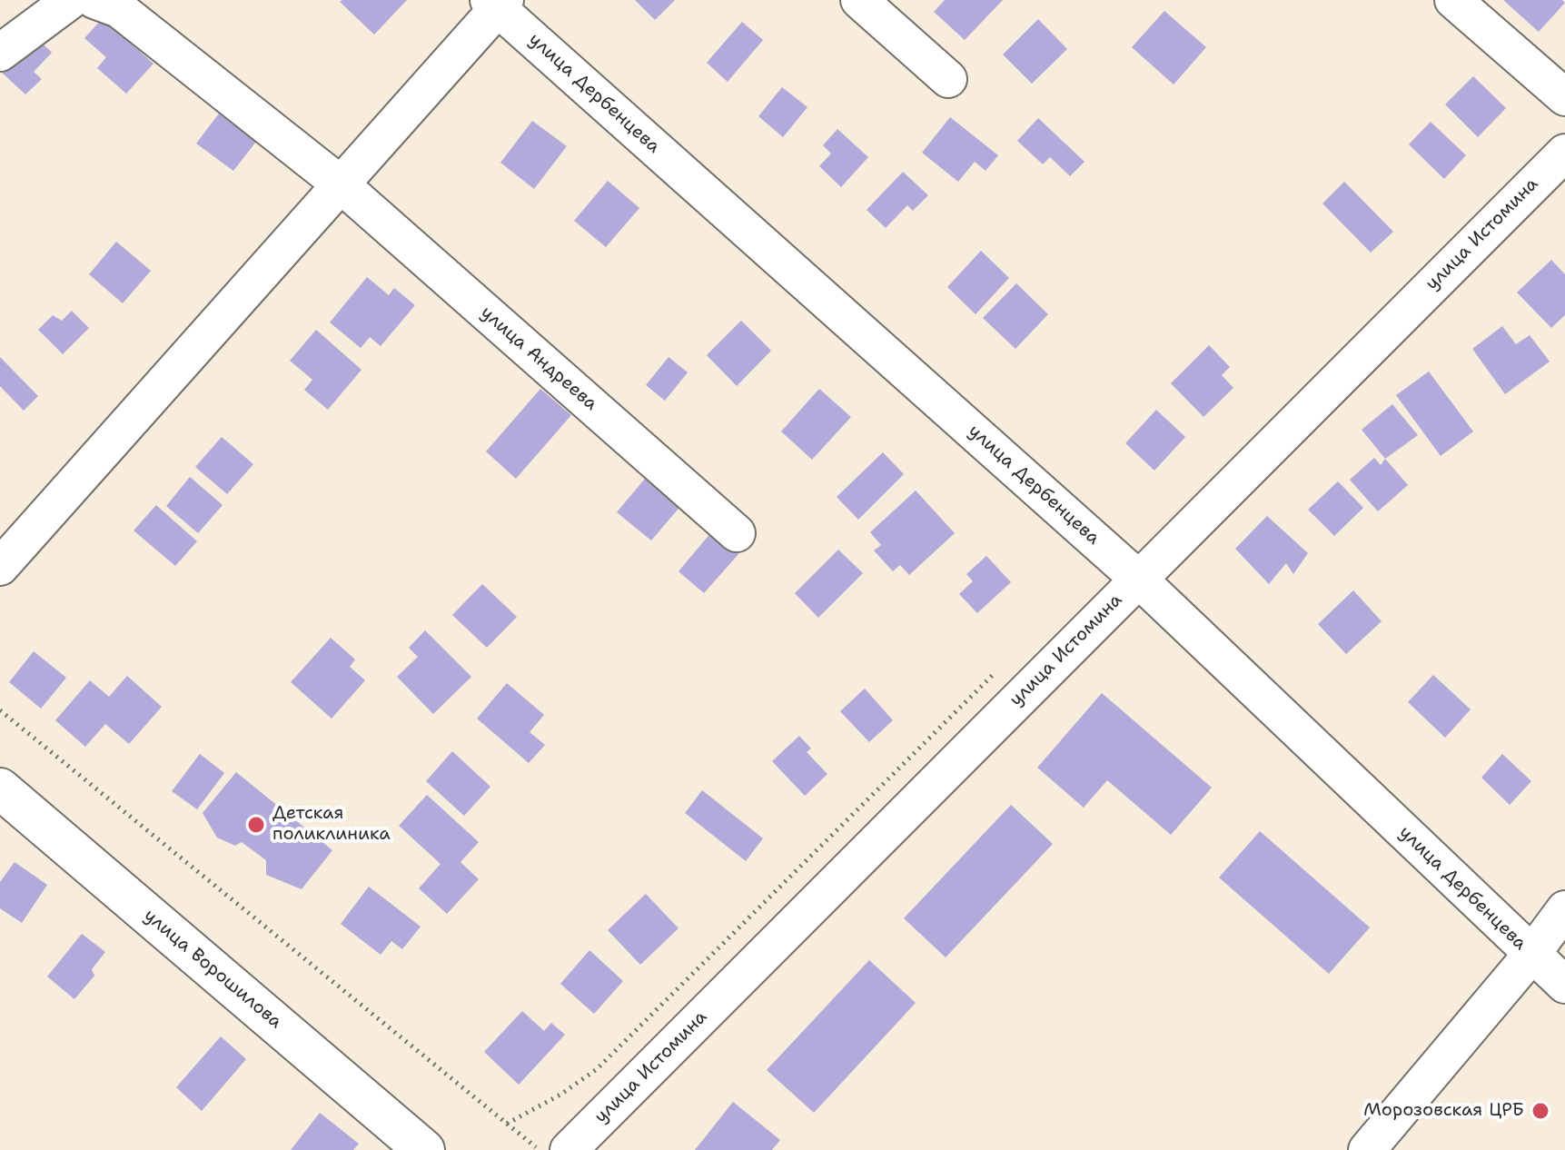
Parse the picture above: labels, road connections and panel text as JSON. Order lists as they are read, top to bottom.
{
  "streets": {
    "main road": ["улица Ворошилова"],
    "street": ["улица Дербенцева", "улица Истомина", "улица Андреева"]
  },
  "crossings": [
    ["улица Дербенцева", "улица Истомина"]
  ],
  "places": ["Детская поликлиника", "Морозовская ЦРБ"]
}
